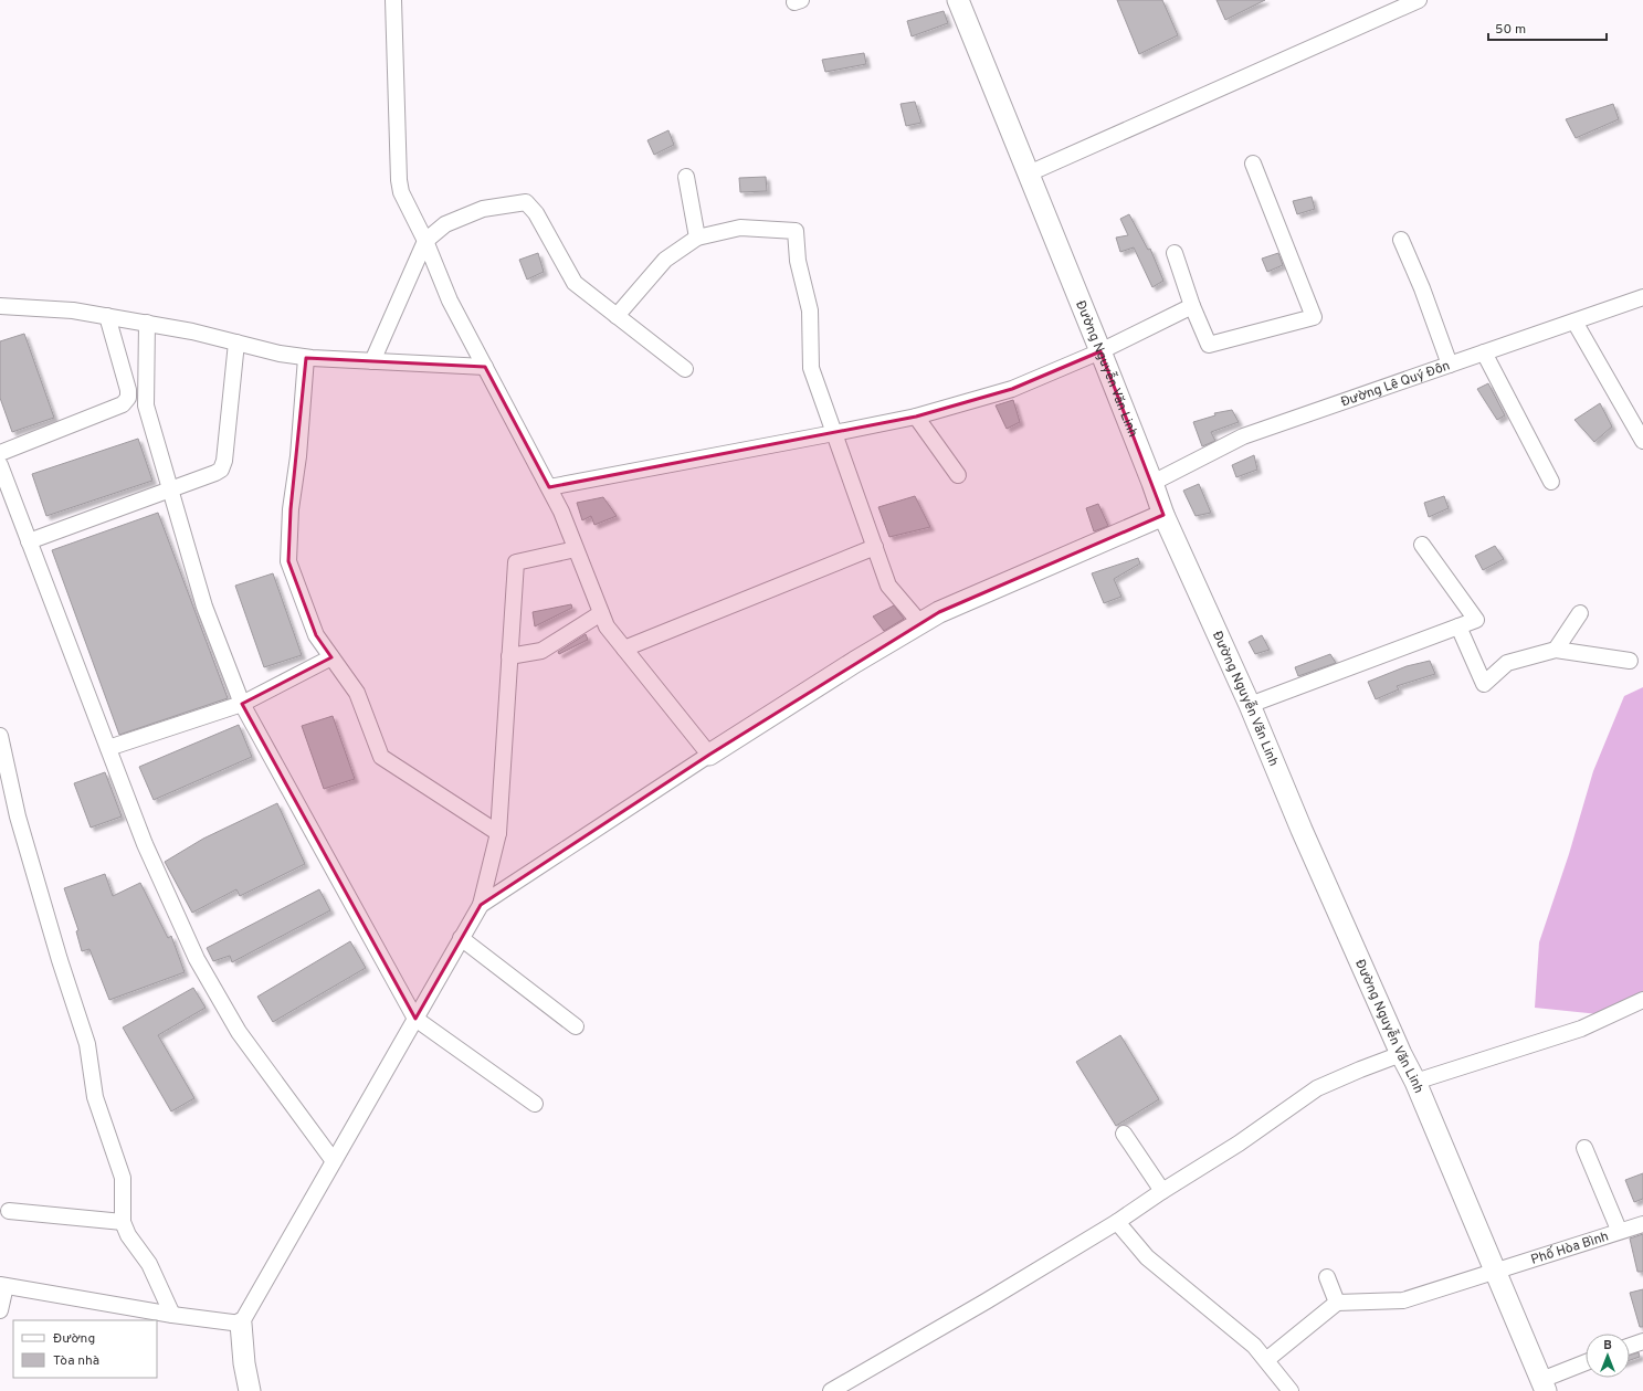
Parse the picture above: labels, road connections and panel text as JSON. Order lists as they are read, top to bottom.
{
  "streets": {
    "street": ["Đường Nguyễn Văn Linh", "Đường Lê Quý Đôn", "Phố Hòa Bình"]
  },
  "crossings": [
    ["Đường Nguyễn Văn Linh", "Đường Lê Quý Đôn"],
    ["Đường Nguyễn Văn Linh", "Phố Hòa Bình"]
  ],
  "legend": ["Đường", "Tòa nhà"],
  "scale_bar": "50 m",
  "north": "top"
}
